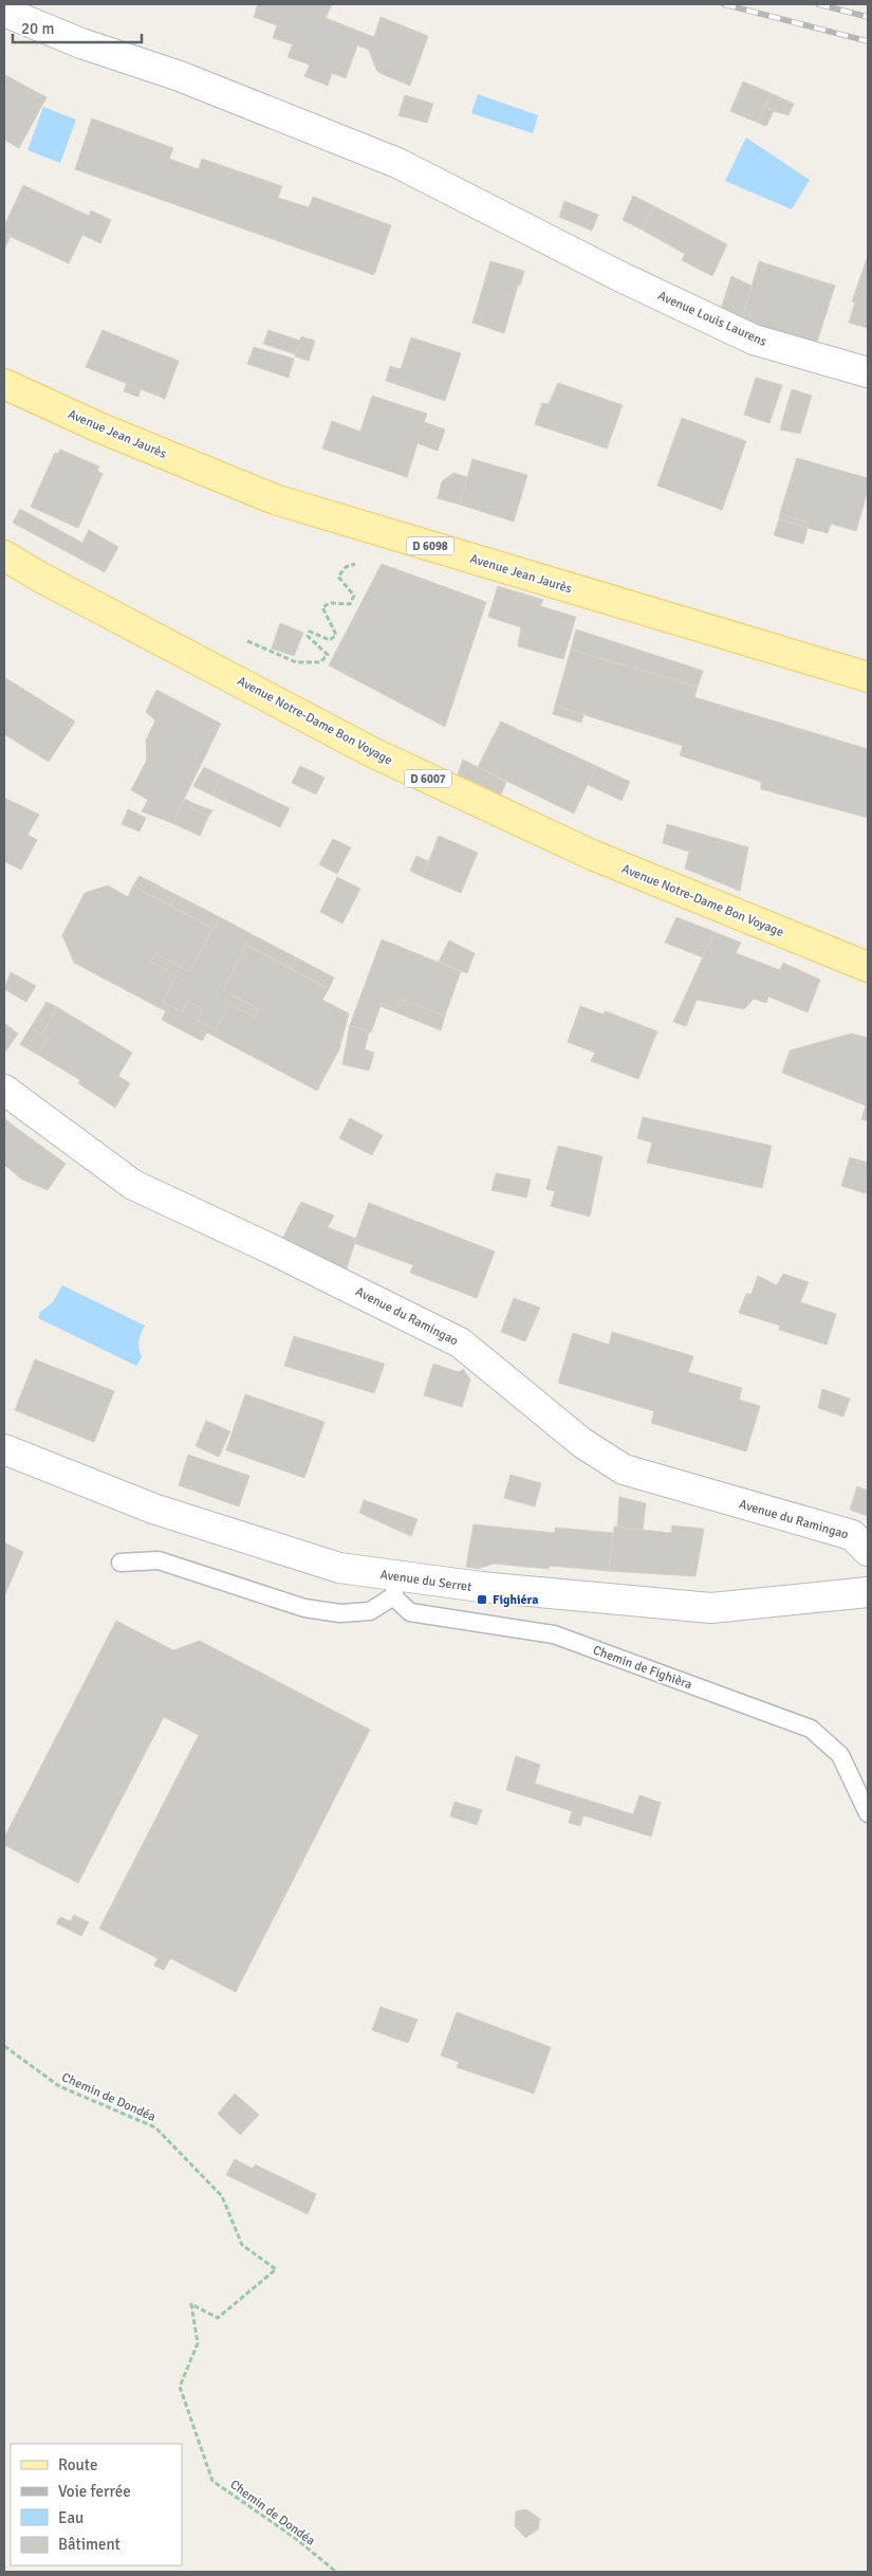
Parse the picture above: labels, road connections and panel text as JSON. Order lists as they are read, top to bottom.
{
  "streets": {
    "main road": [
      "Avenue Jean Jaurès",
      "D 6098",
      "Avenue Notre-Dame Bon Voyage",
      "D 6007"
    ],
    "street": ["Avenue Louis Laurens", "Avenue du Ramingao", "Avenue du Serret"],
    "lane": ["Chemin de Fighièra"],
    "path": ["Chemin de Dondéa"]
  },
  "crossings": [
    ["Avenue du Serret", "Chemin de Fighièra"]
  ],
  "places": {
    "transit": ["Fighiéra"]
  },
  "legend": [
    "Route",
    "Voie ferrée",
    "Eau",
    "Bâtiment"
  ],
  "scale_bar": "20 m"
}
